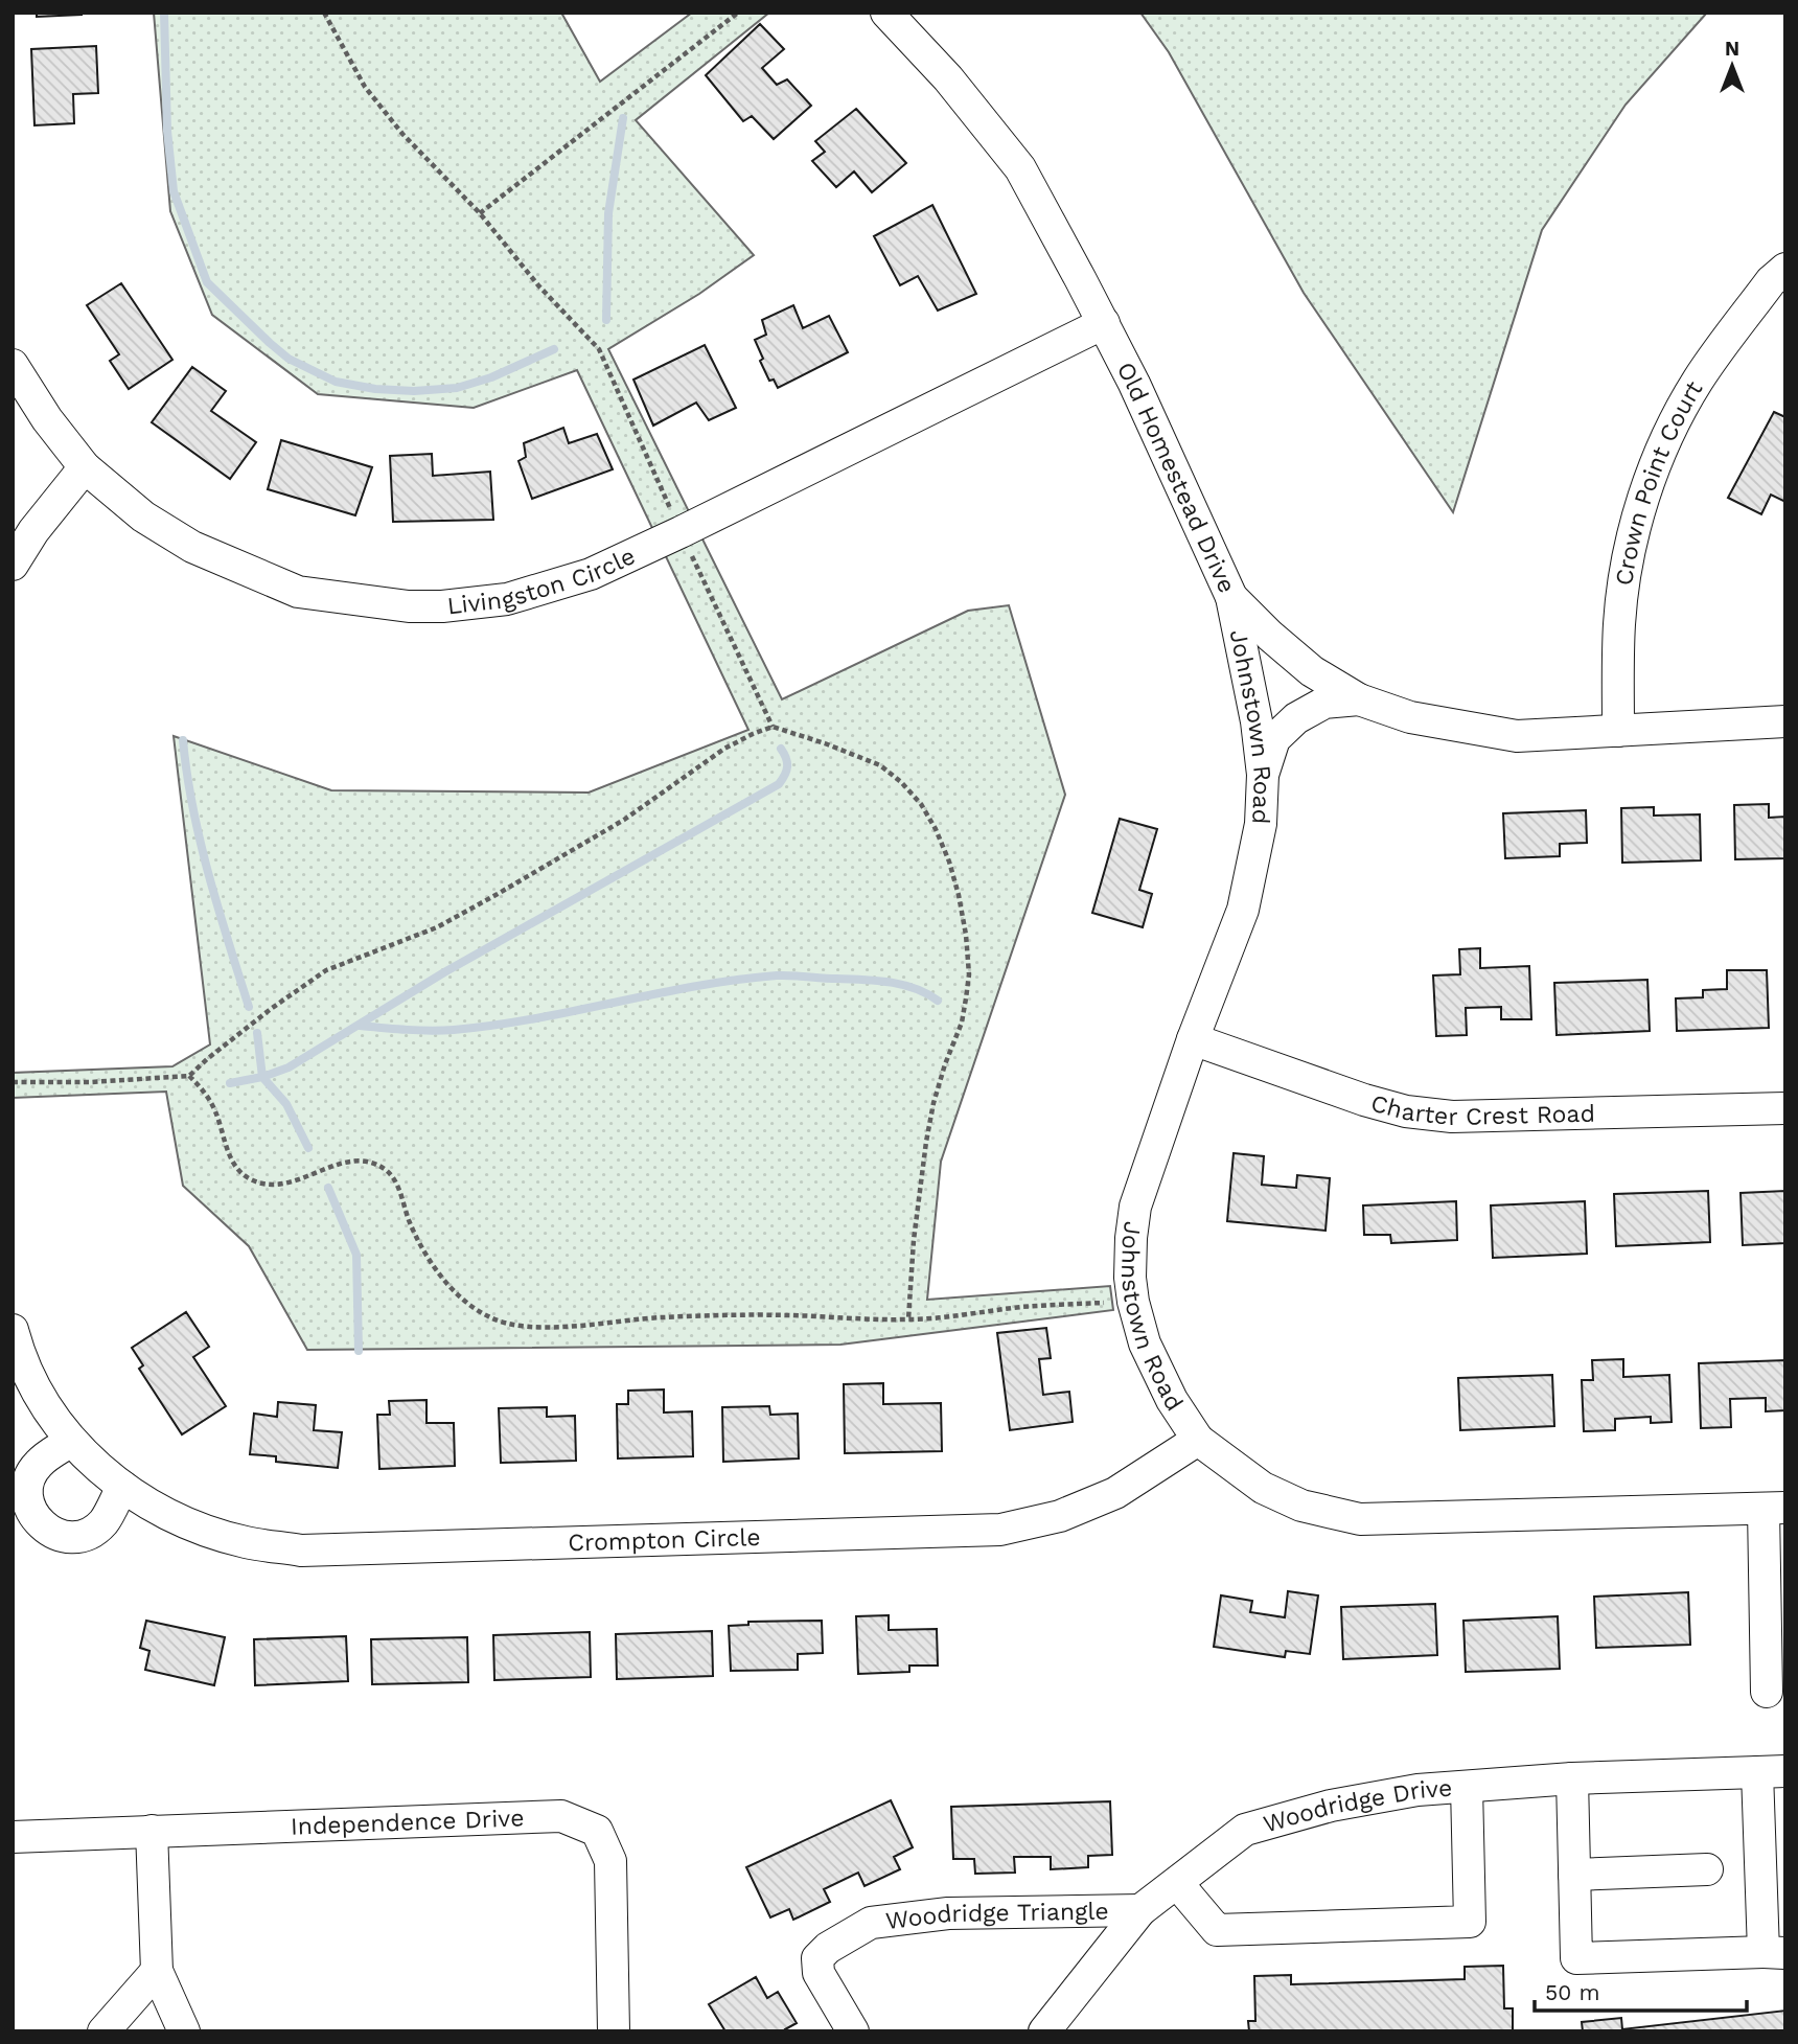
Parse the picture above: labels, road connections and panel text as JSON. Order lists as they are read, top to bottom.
{
  "streets": {
    "street": [
      "Old Homestead Drive",
      "Crown Point Court",
      "Livingston Circle",
      "Johnstown Road",
      "Charter Crest Road",
      "Crompton Circle",
      "Woodridge Drive",
      "Independence Drive",
      "Woodridge Triangle"
    ]
  },
  "crossings": [
    ["Old Homestead Drive", "Crown Point Court"],
    ["Old Homestead Drive", "Livingston Circle"],
    ["Old Homestead Drive", "Johnstown Road"],
    ["Johnstown Road", "Charter Crest Road"],
    ["Johnstown Road", "Crompton Circle"],
    ["Woodridge Drive", "Woodridge Triangle"]
  ],
  "scale_bar": "50 m",
  "north": "top"
}
